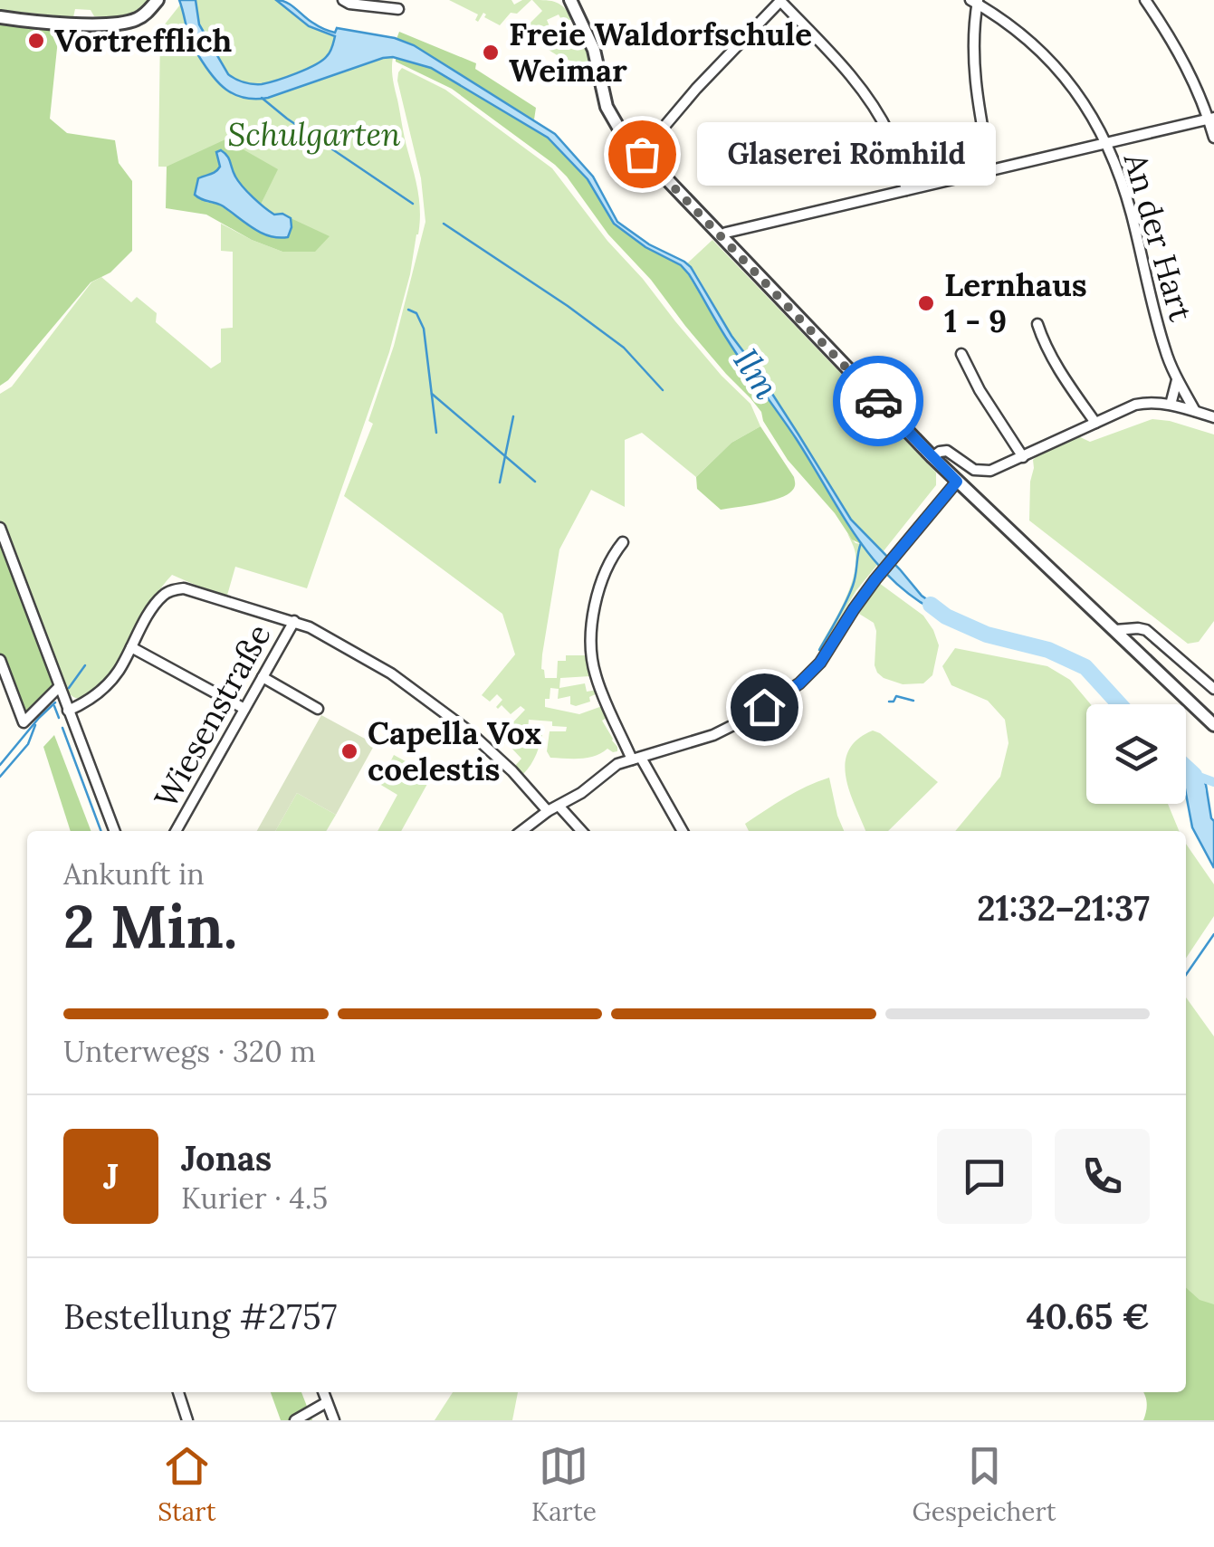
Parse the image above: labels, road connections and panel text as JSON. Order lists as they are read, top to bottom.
{
  "streets": {
    "street": ["An der Hart", "Wiesenstraße"]
  },
  "water": ["Ilm"],
  "parks": ["Schulgarten"],
  "places": [
    "Vortrefflich",
    "Freie Waldorfschule Weimar",
    "Glaserei Römhild",
    "Lernhaus 1 - 9",
    "Capella Vox coelestis"
  ],
  "page": {
    "bubble": "Glaserei Römhild",
    "heading": ["2 Min.", "Ankunft in", "21:32–21:37"],
    "panel": [
      "Jonas",
      "Kurier · 4.5",
      "Bestellung #2757",
      "40.65 €"
    ],
    "bar": "Unterwegs · 320 m",
    "round": "J",
    "tabs": ["Start", "Karte", "Gespeichert"]
  }
}
